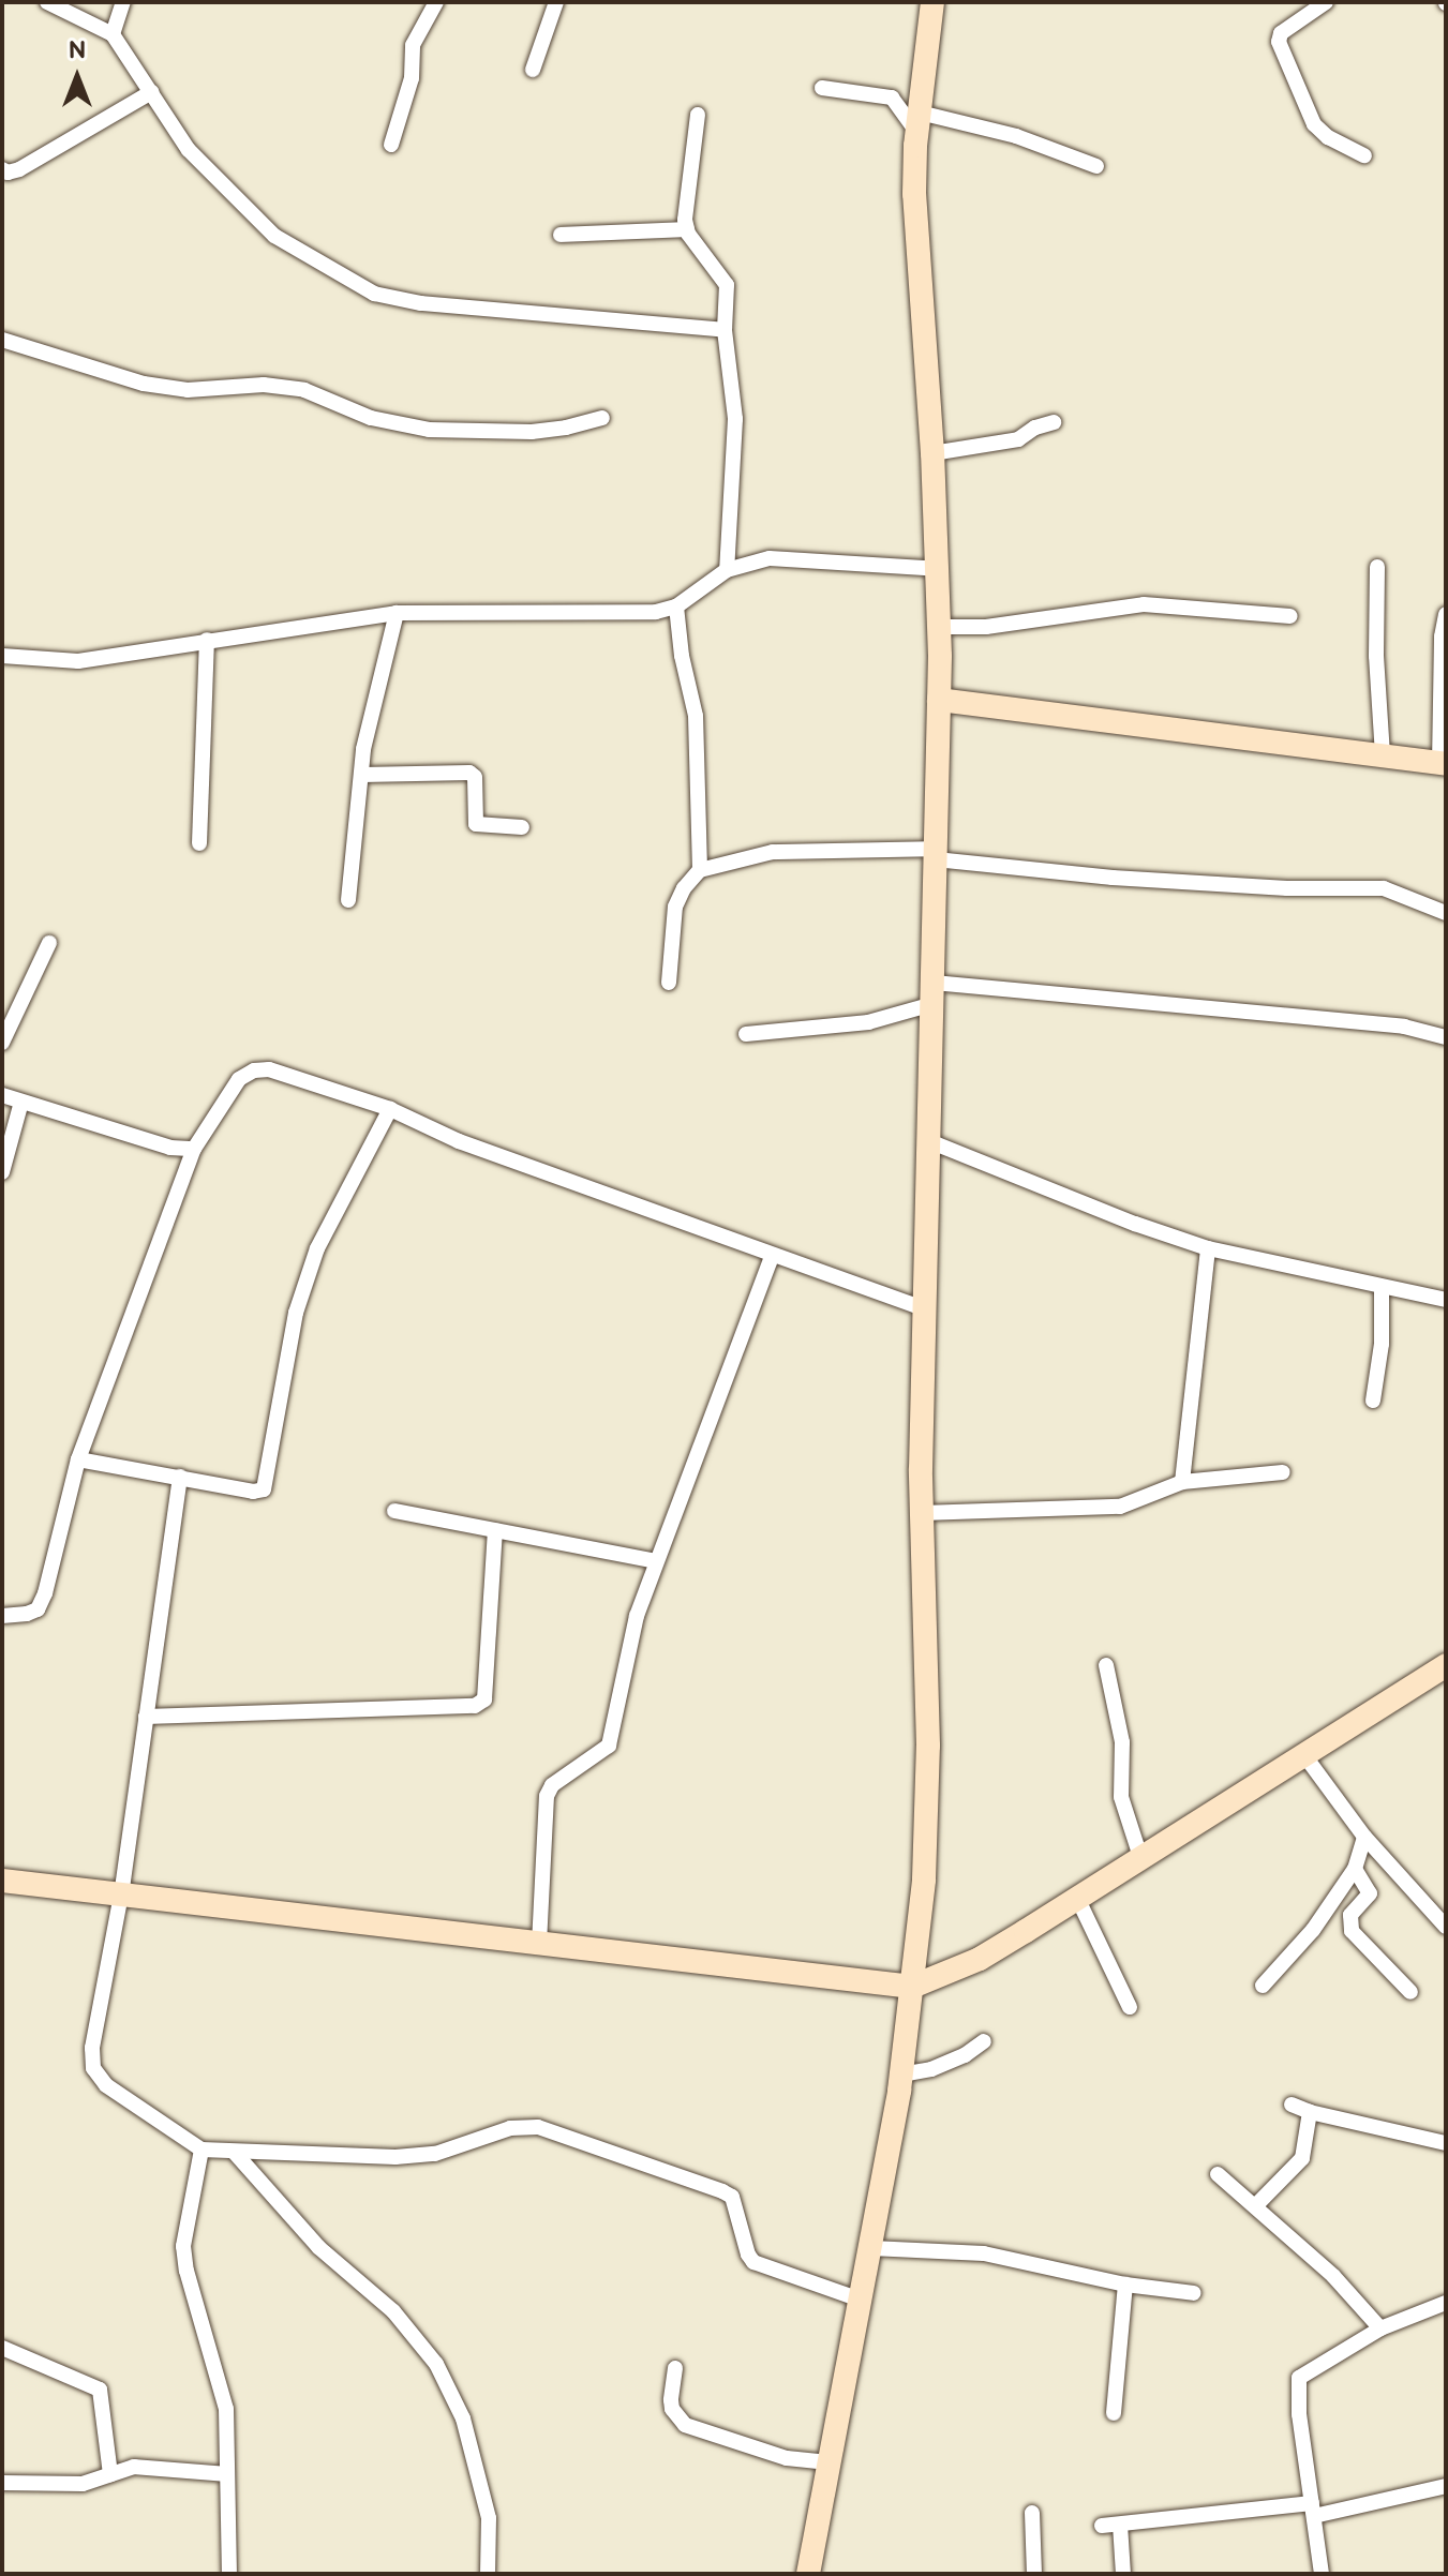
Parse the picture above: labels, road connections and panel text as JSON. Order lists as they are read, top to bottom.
{
  "north": "top"
}
